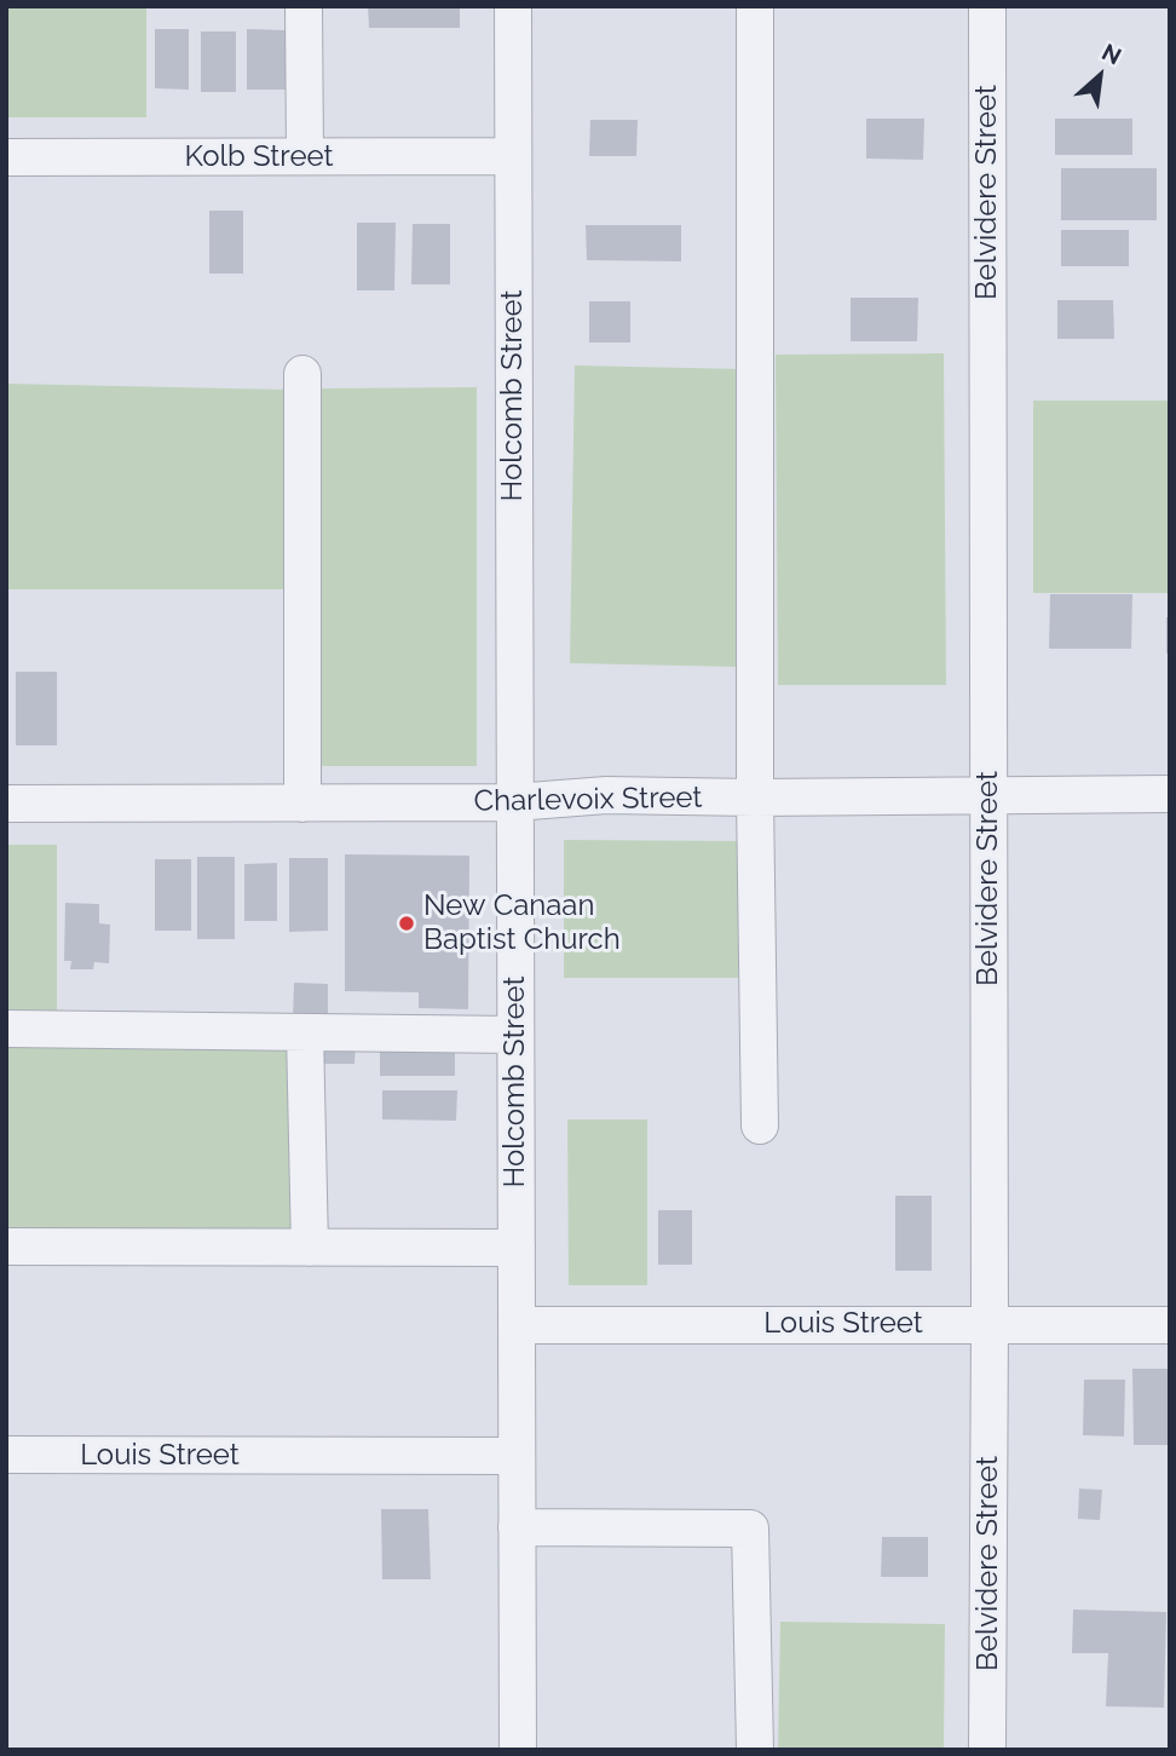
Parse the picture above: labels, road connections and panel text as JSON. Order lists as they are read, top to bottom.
{
  "streets": {
    "street": [
      "Kolb Street",
      "Belvidere Street",
      "Holcomb Street",
      "Charlevoix Street",
      "Louis Street"
    ]
  },
  "crossings": [
    ["Kolb Street", "Holcomb Street"],
    ["Belvidere Street", "Charlevoix Street"],
    ["Belvidere Street", "Louis Street"],
    ["Holcomb Street", "Charlevoix Street"],
    ["Holcomb Street", "Louis Street"]
  ],
  "places": ["New Canaan Baptist Church"],
  "north": "top right"
}
